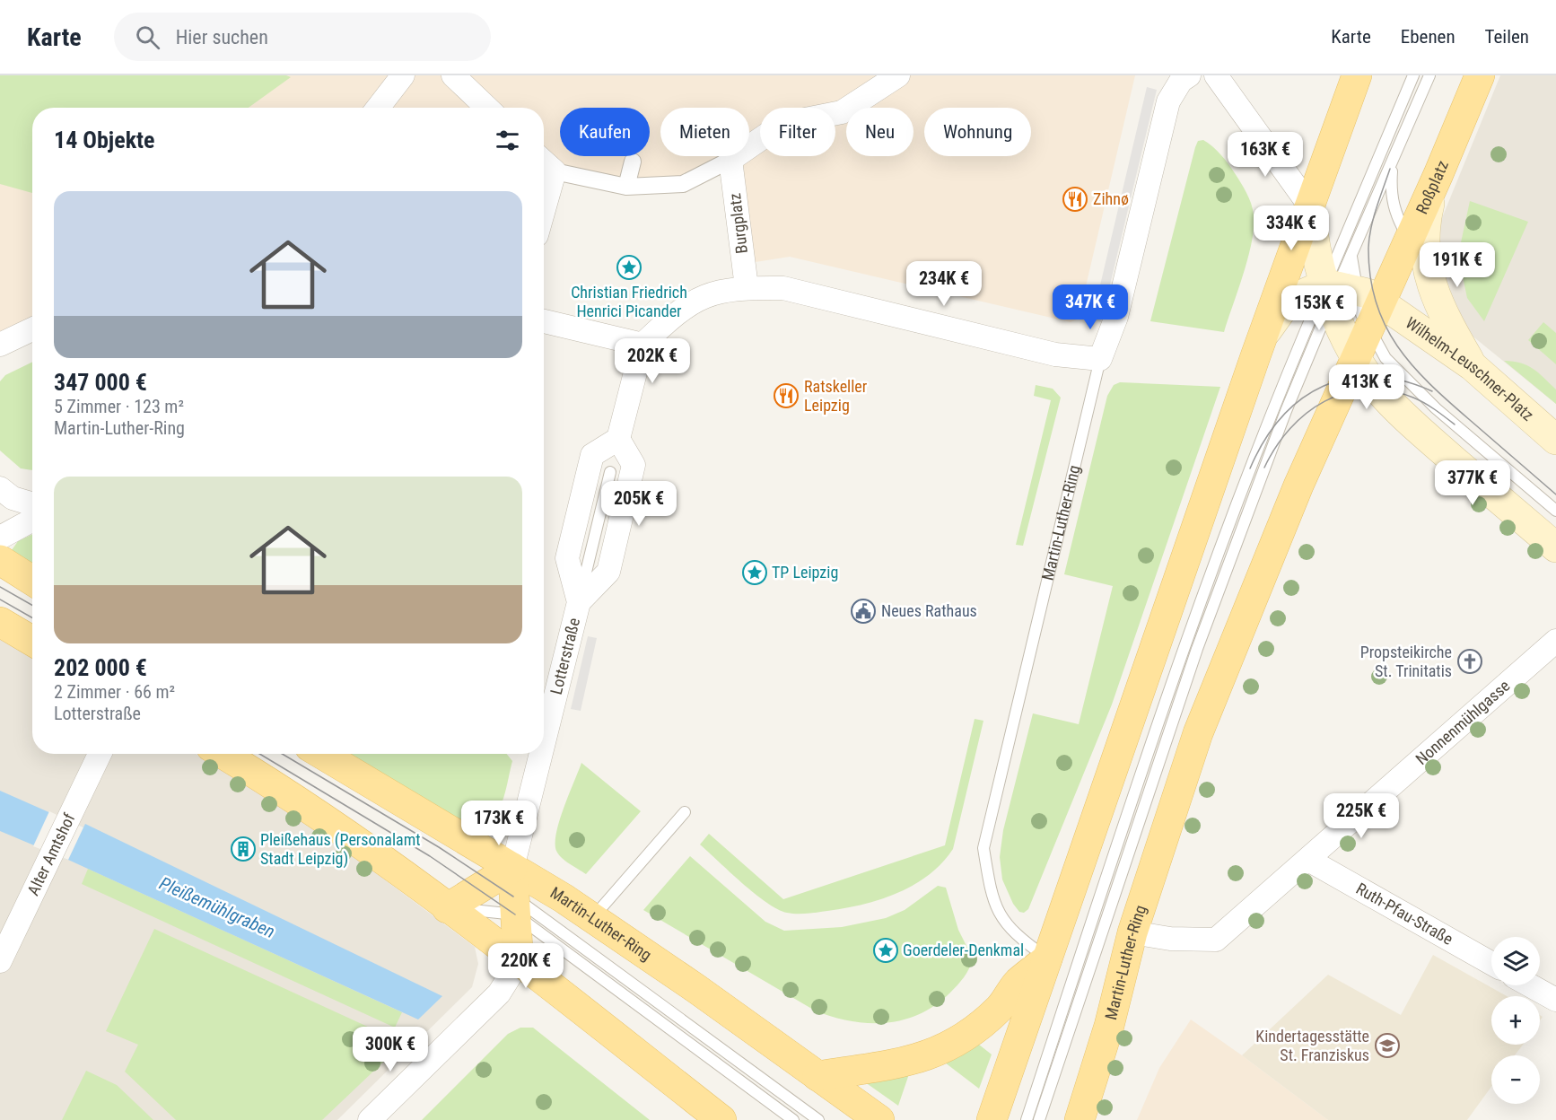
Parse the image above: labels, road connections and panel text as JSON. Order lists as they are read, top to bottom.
{
  "streets": {
    "main road": ["Roßplatz", "Wilhelm-Leuschner-Platz", "Martin-Luther-Ring"],
    "street": [
      "Burgplatz",
      "Lotterstraße",
      "Nonnenmühlgasse",
      "Alter Amtshof",
      "Ruth-Pfau-Straße"
    ]
  },
  "crossings": [
    ["Roßplatz", "Wilhelm-Leuschner-Platz"],
    ["Roßplatz", "Martin-Luther-Ring"],
    ["Martin-Luther-Ring", "Lotterstraße"],
    ["Martin-Luther-Ring", "Nonnenmühlgasse"],
    ["Nonnenmühlgasse", "Ruth-Pfau-Straße"]
  ],
  "water": ["Pleißemühlgraben"],
  "places": {
    "restaurant": ["Zihnø", "Ratskeller Leipzig"],
    "place": ["Christian Friedrich Henrici Picander", "TP Leipzig", "Goerdeler-Denkmal"],
    "public building": ["Neues Rathaus"],
    "church": ["Propsteikirche St. Trinitatis"],
    "building": ["Pleißehaus (Personalamt Stadt Leipzig)"],
    "school or university": ["Kindertagesstätte St. Franziskus"]
  },
  "page": {
    "header": "Karte",
    "search": "Hier suchen",
    "nav": ["Karte", "Ebenen", "Teilen"],
    "chip": [
      "Kaufen",
      "Mieten",
      "Filter",
      "Neu",
      "Wohnung"
    ],
    "heading": "14 Objekte",
    "price": [
      "163K €",
      "334K €",
      "191K €",
      "234K €",
      "347K €",
      "153K €",
      "202K €",
      "413K €",
      "377K €",
      "205K €",
      "225K €",
      "173K €",
      "220K €",
      "300K €"
    ],
    "list": [
      {
        "name": "347 000 €",
        "note": "5 Zimmer · 123 m² · Martin-Luther-Ring"
      },
      {
        "name": "202 000 €",
        "note": "2 Zimmer · 66 m² · Lotterstraße"
      }
    ],
    "map_buttons": ["+", "−"]
  }
}
